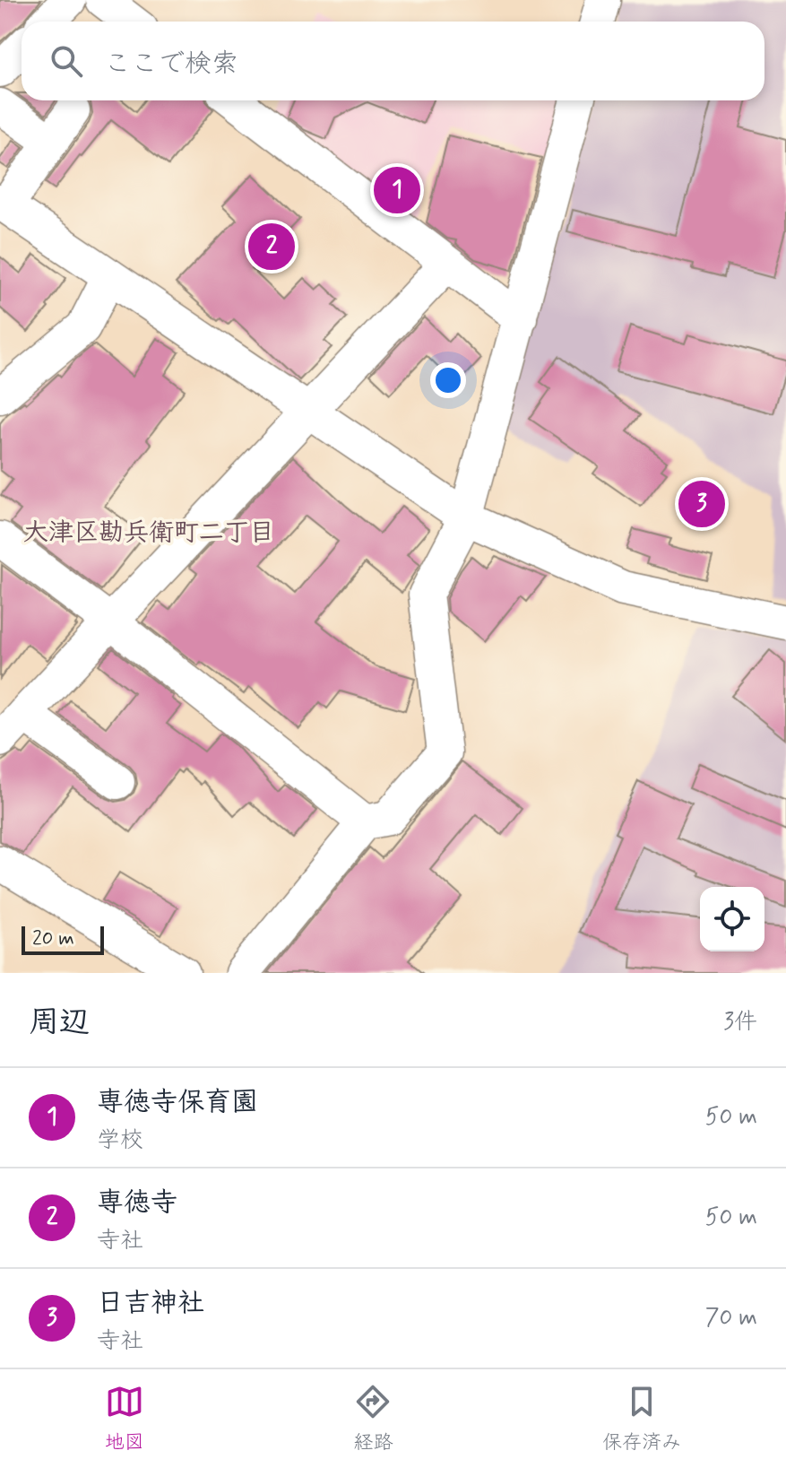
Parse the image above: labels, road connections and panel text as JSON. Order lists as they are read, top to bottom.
{
  "districts": ["大津区勘兵衛町二丁目"],
  "scale_bar": "20 m",
  "page": {
    "search": "ここで検索",
    "pins": ["1", "2", "3"],
    "scale": "20 m",
    "heading": ["周辺", "3件"],
    "list": [
      {
        "mark": "1",
        "name": "専徳寺保育園",
        "note": "学校",
        "value": "50 m"
      },
      {
        "mark": "2",
        "name": "専徳寺",
        "note": "寺社",
        "value": "50 m"
      },
      {
        "mark": "3",
        "name": "日吉神社",
        "note": "寺社",
        "value": "70 m"
      }
    ],
    "nav": ["地図", "経路", "保存済み"]
  }
}
